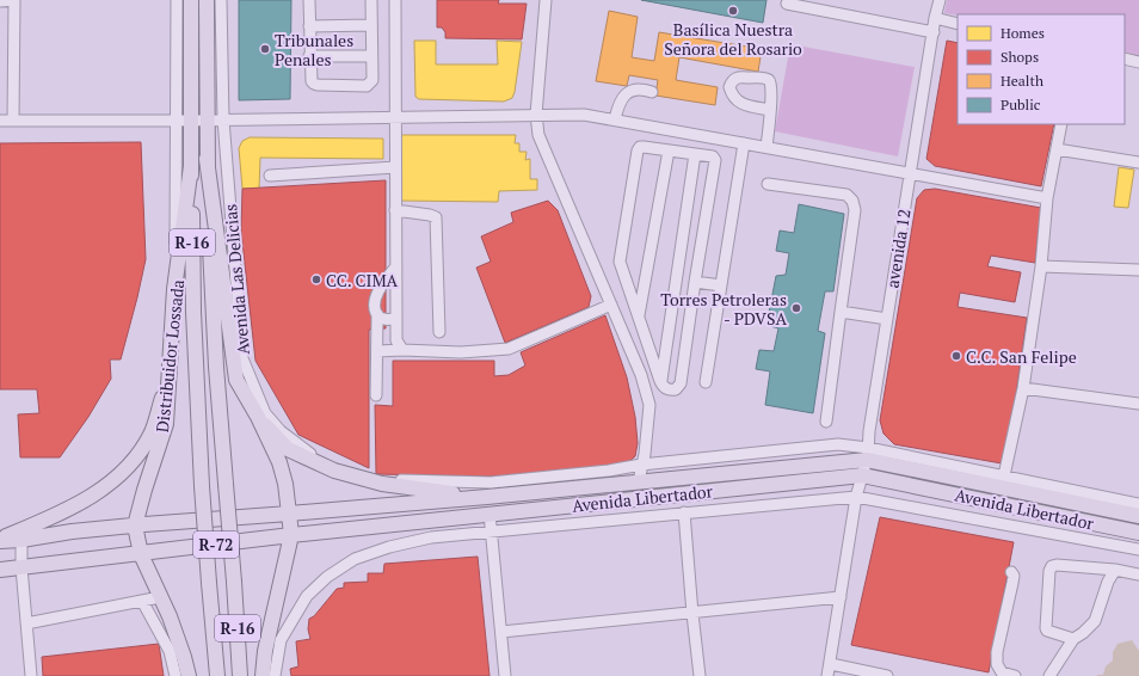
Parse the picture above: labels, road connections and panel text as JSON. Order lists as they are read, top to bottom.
{
  "streets": {
    "main road": [
      "R-16",
      "Avenida Las Delicias",
      "Distribuidor Lossada",
      "Avenida Libertador",
      "R-72"
    ],
    "street": ["avenida 12"]
  },
  "crossings": [
    ["R-16", "Distribuidor Lossada"],
    ["avenida 12", "Avenida Las Delicias"],
    ["avenida 12", "Avenida Libertador"],
    ["Avenida Las Delicias", "Avenida Libertador"],
    ["Distribuidor Lossada", "Avenida Libertador"],
    ["Distribuidor Lossada", "R-72"],
    ["Avenida Libertador", "R-72"]
  ],
  "places": [
    "Basílica Nuestra Señora del Rosario",
    "Tribunales Penales",
    "CC. CIMA",
    "Torres Petroleras - PDVSA",
    "C.C. San Felipe"
  ],
  "legend": [
    "Homes",
    "Shops",
    "Health",
    "Public"
  ]
}
